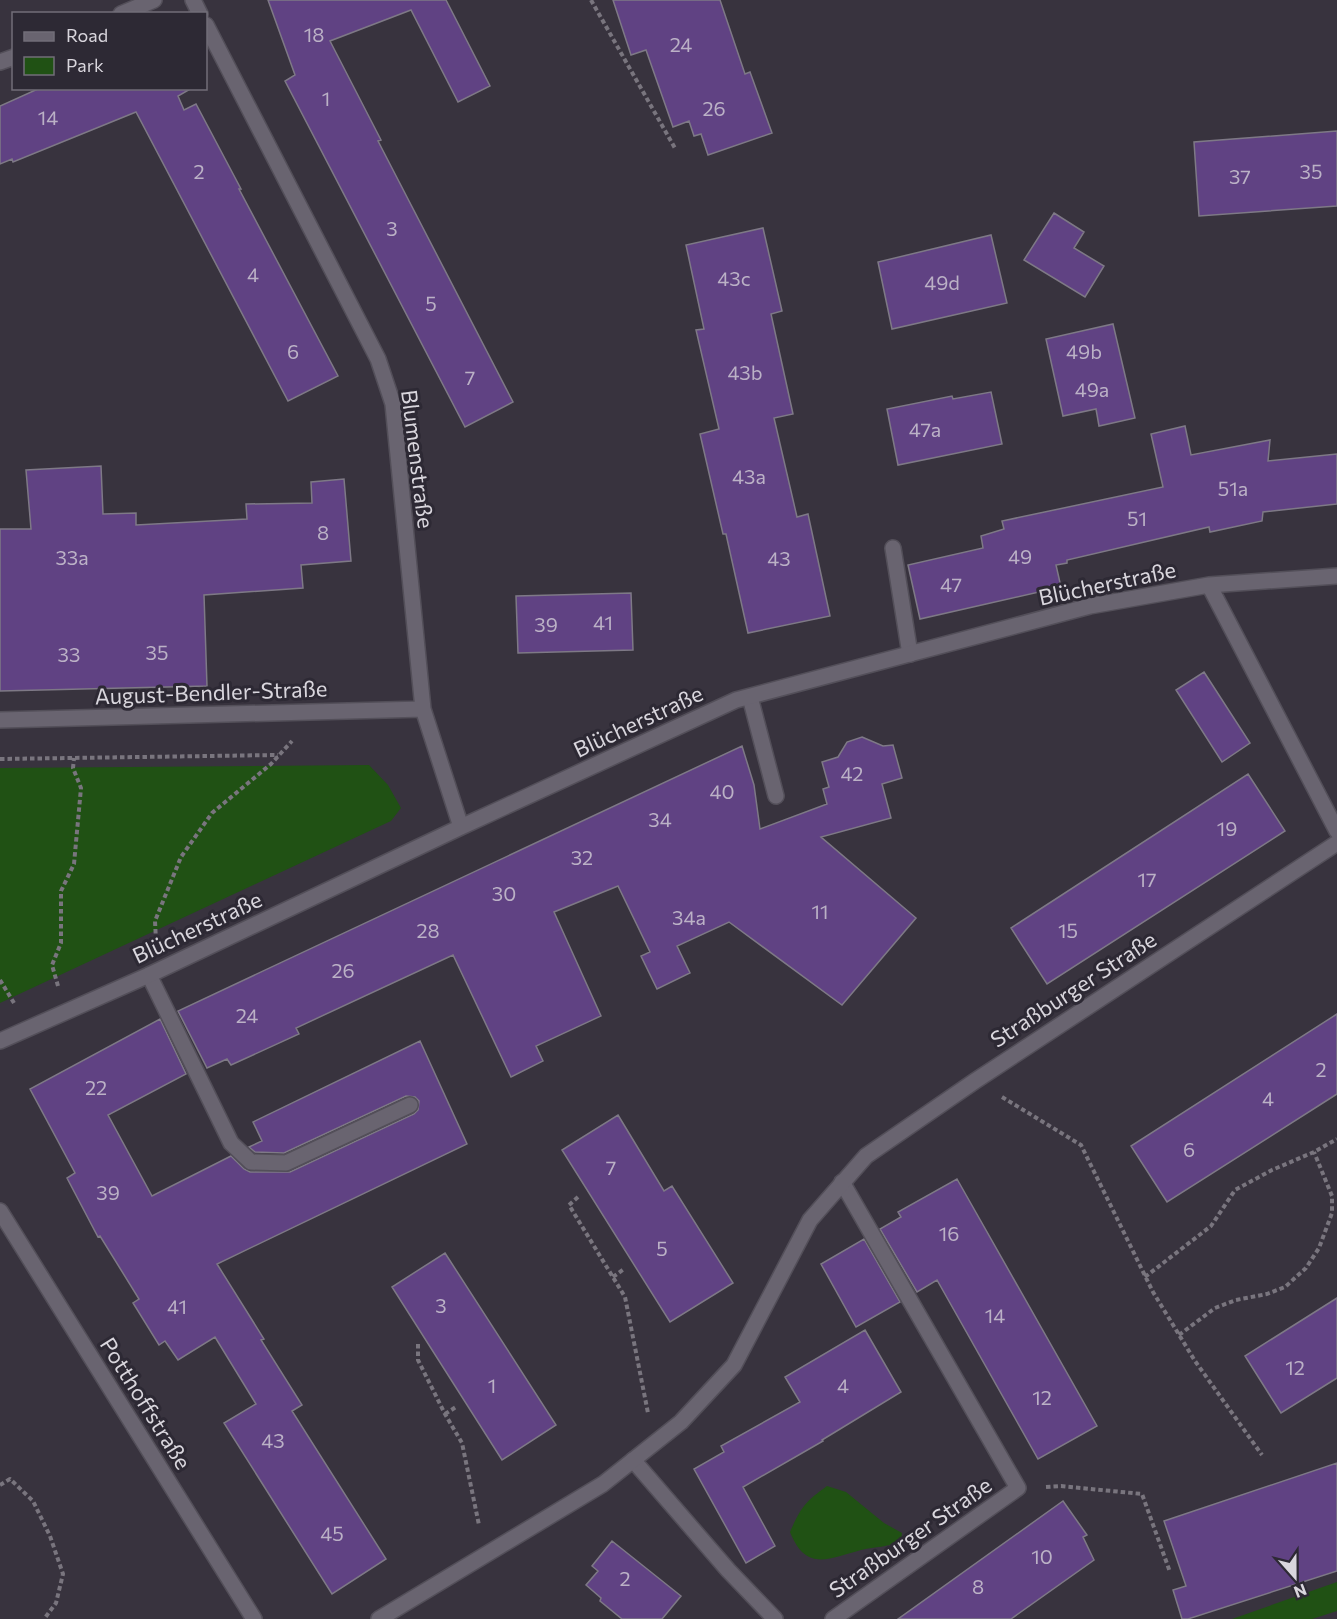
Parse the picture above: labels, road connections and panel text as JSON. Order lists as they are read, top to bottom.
{
  "streets": {
    "street": [
      "Blumenstraße",
      "Blücherstraße",
      "August-Bendler-Straße",
      "Straßburger Straße",
      "Potthoffstraße"
    ]
  },
  "crossings": [
    ["Blumenstraße", "Blücherstraße"],
    ["Blumenstraße", "August-Bendler-Straße"]
  ],
  "house_numbers": [
    "18",
    "24",
    "1",
    "26",
    "14",
    "2",
    "35",
    "37",
    "3",
    "4",
    "43c",
    "49d",
    "5",
    "6",
    "49b",
    "43b",
    "7",
    "49a",
    "47a",
    "43a",
    "51a",
    "51",
    "8",
    "49",
    "33a",
    "43",
    "47",
    "41",
    "39",
    "35",
    "33",
    "42",
    "40",
    "34",
    "19",
    "32",
    "17",
    "30",
    "11",
    "34a",
    "28",
    "15",
    "26",
    "24",
    "2",
    "22",
    "4",
    "6",
    "7",
    "39",
    "16",
    "5",
    "3",
    "41",
    "14",
    "12",
    "1",
    "4",
    "12",
    "43",
    "45",
    "10",
    "2",
    "8"
  ],
  "legend": ["Road", "Park"],
  "north": "bottom"
}
